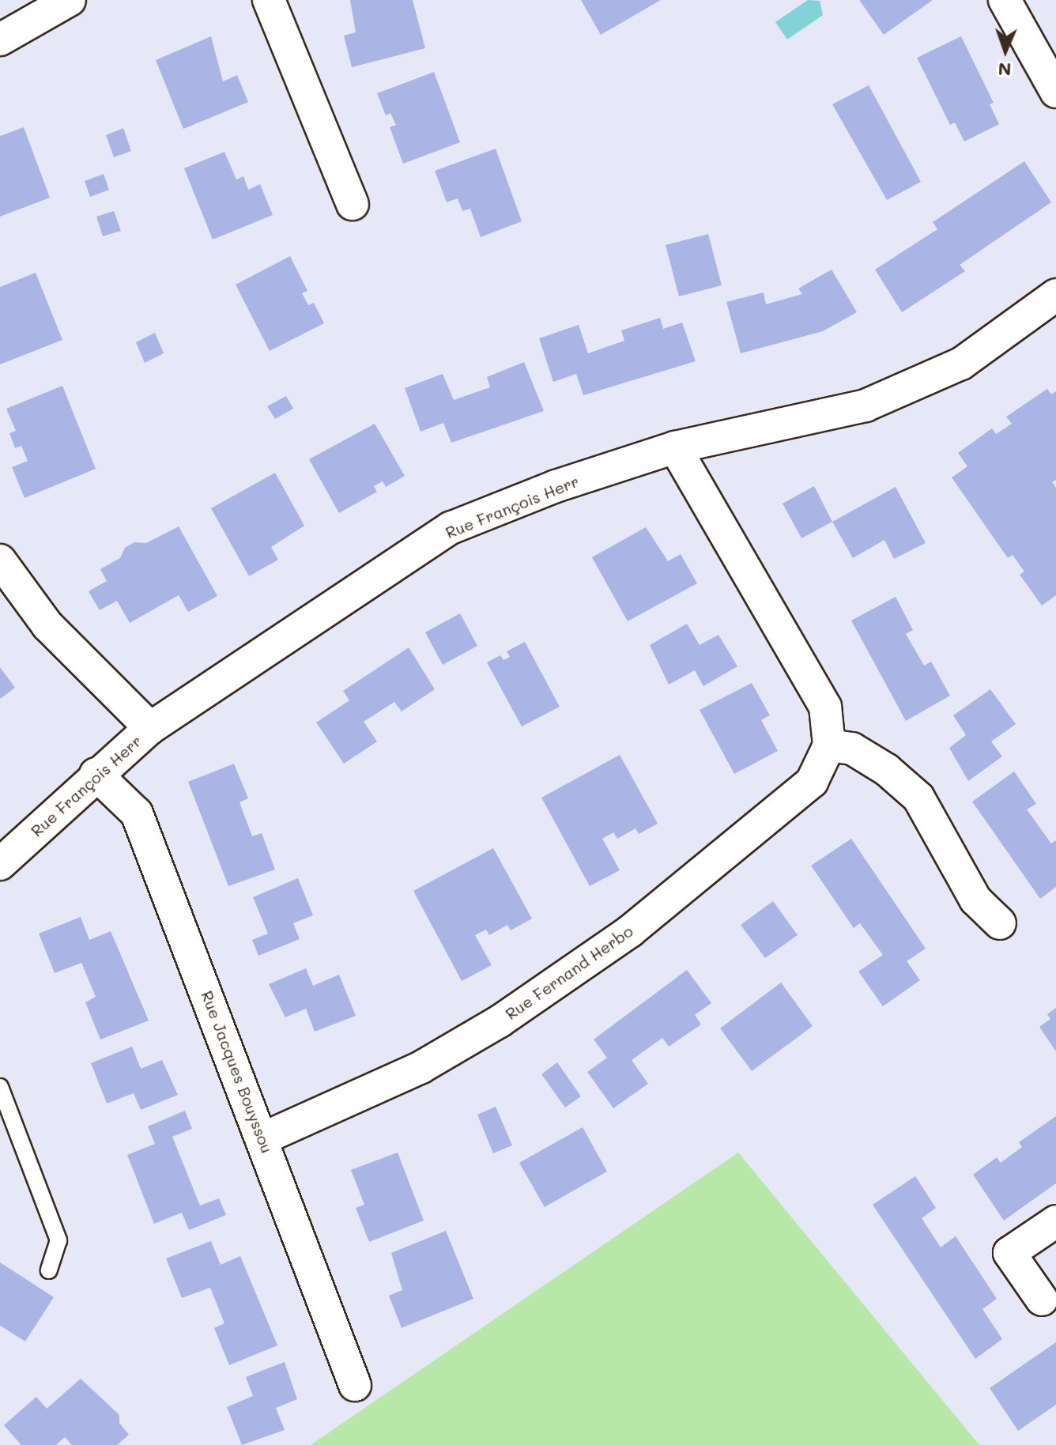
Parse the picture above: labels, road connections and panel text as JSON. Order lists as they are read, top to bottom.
{
  "streets": {
    "street": ["Rue François Herr", "Rue Fernand Herbo", "Rue Jacques Bouyssou"]
  },
  "crossings": [
    ["Rue François Herr", "Rue Jacques Bouyssou"],
    ["Rue Fernand Herbo", "Rue Jacques Bouyssou"]
  ],
  "north": "bottom"
}
